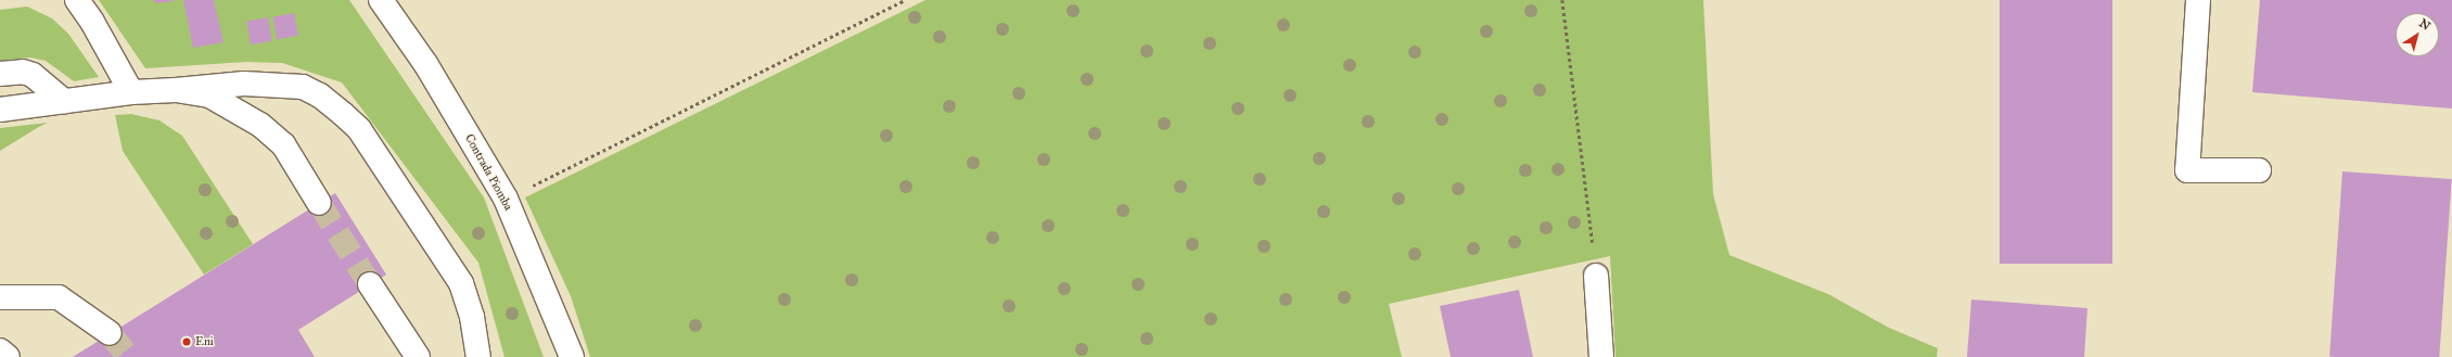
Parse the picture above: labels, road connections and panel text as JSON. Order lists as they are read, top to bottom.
{
  "streets": {
    "street": ["Contrada Piomba"]
  },
  "places": ["Eni"],
  "north": "top right"
}
